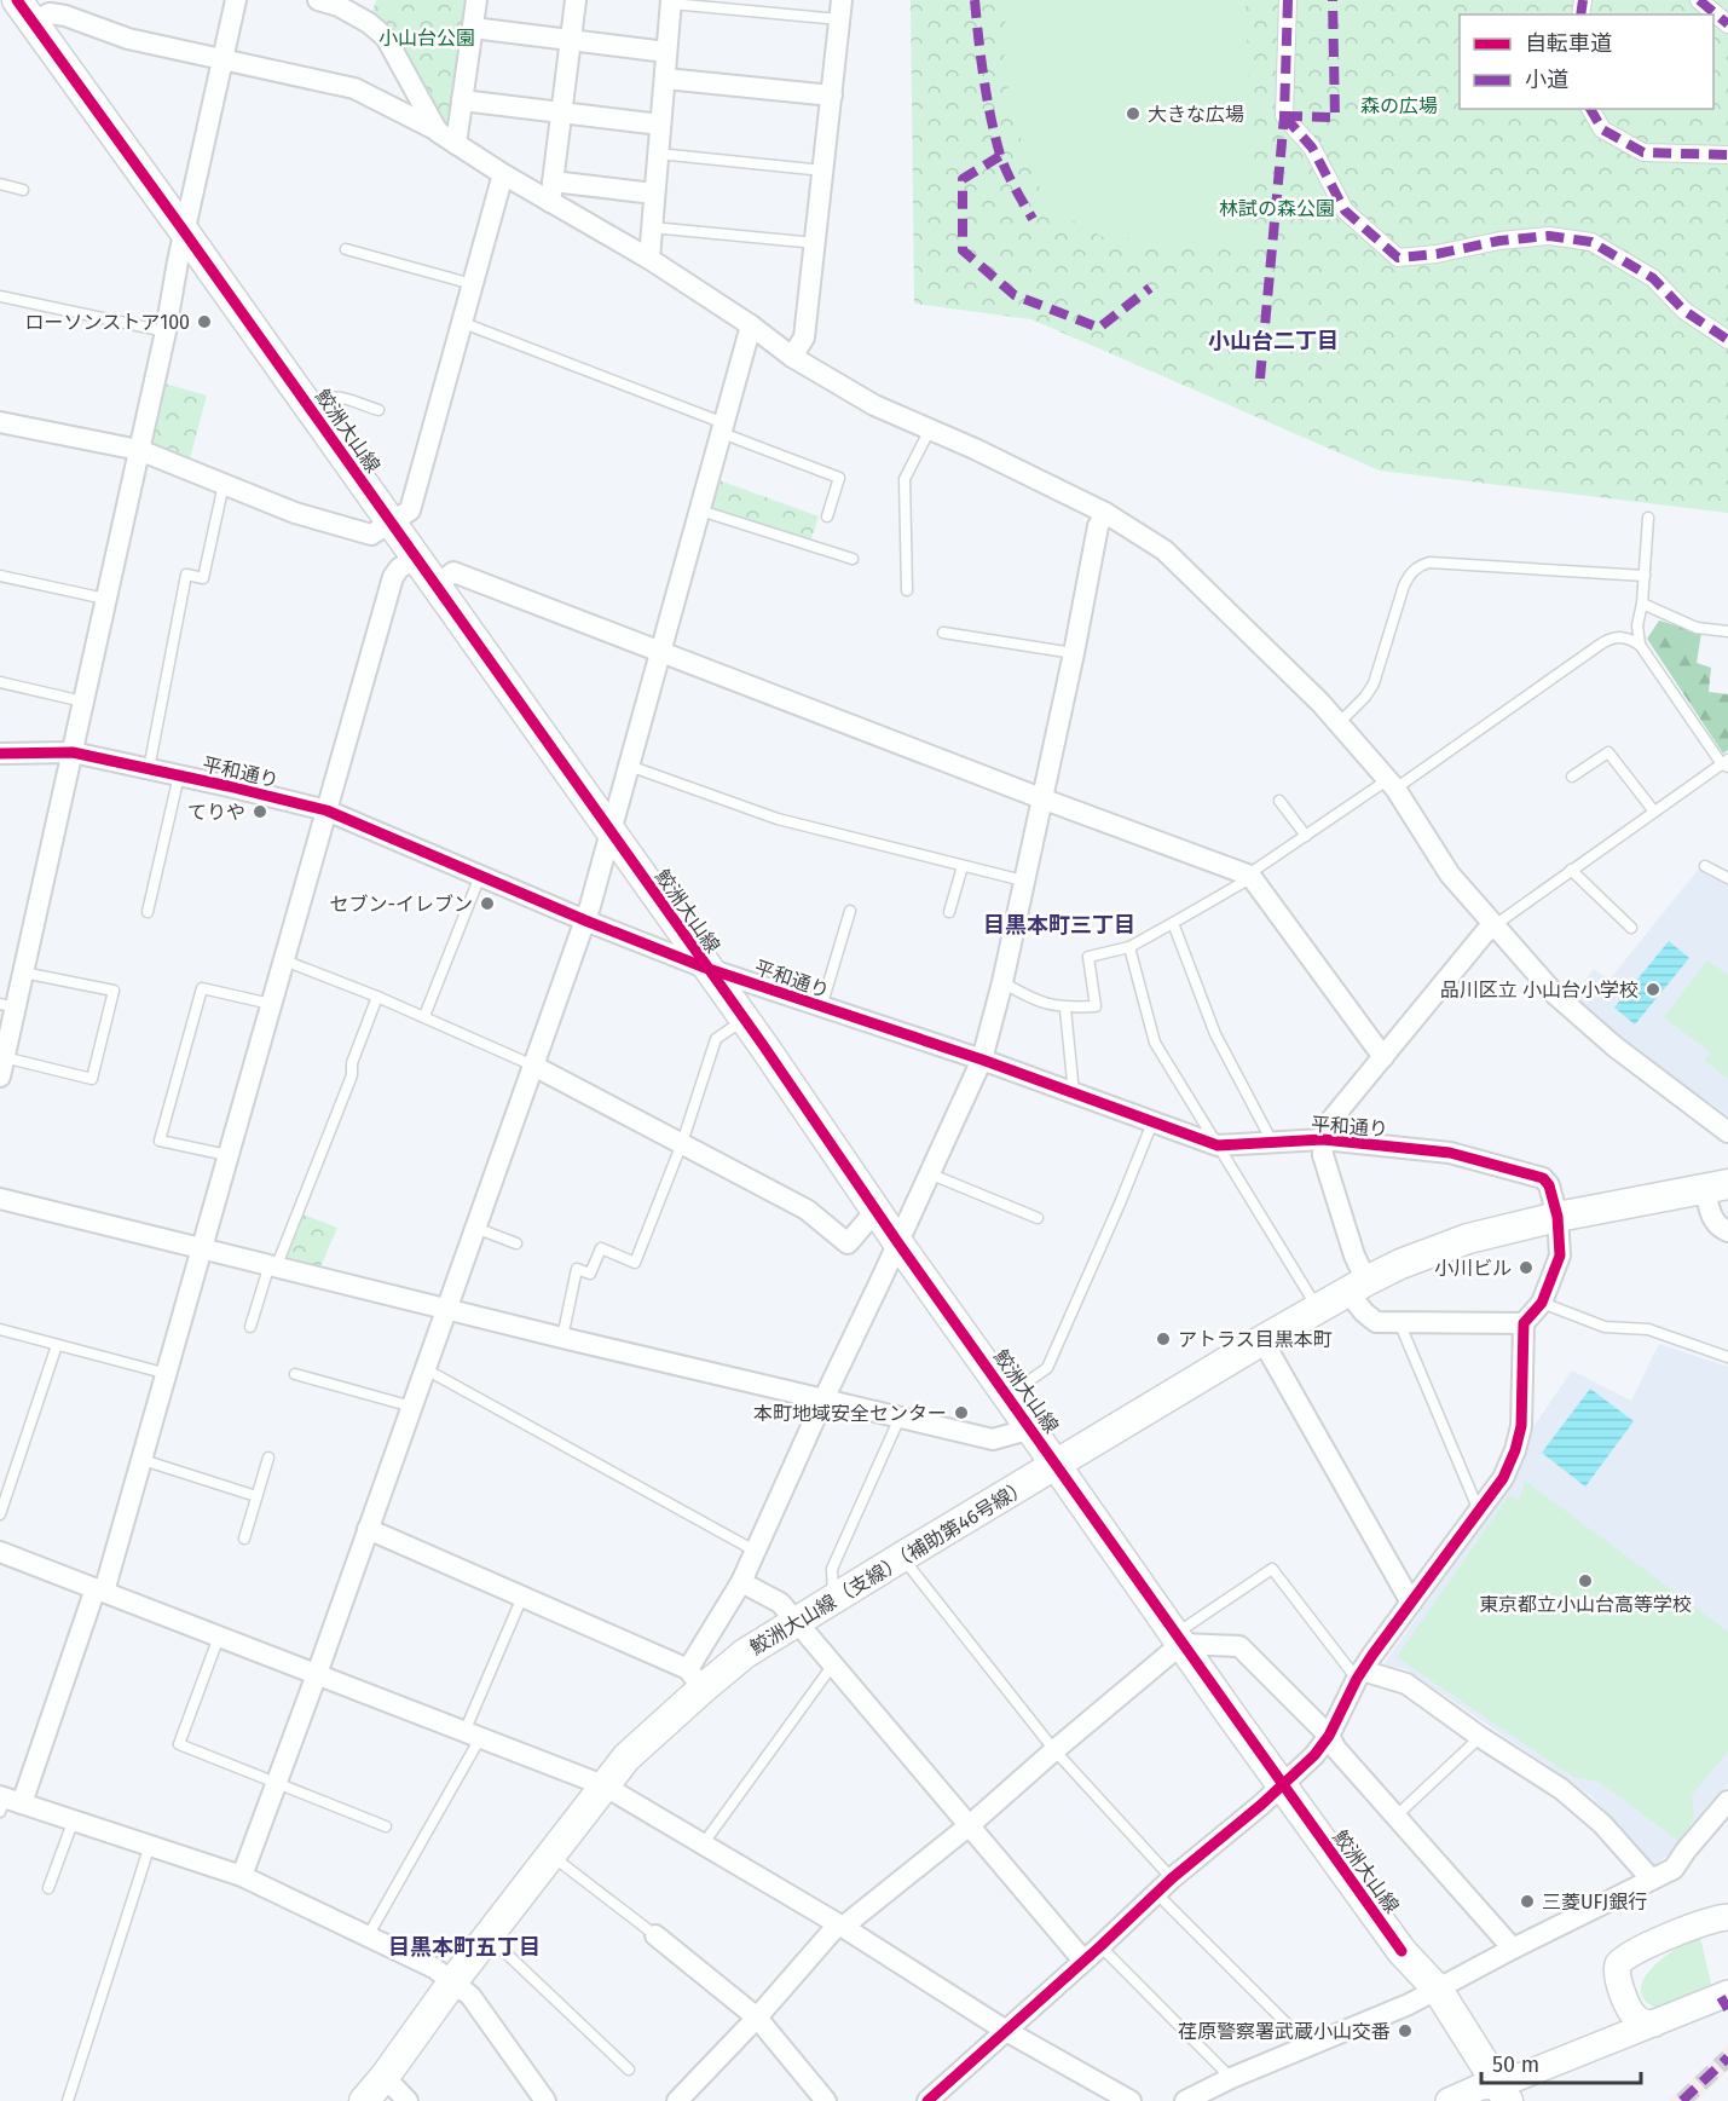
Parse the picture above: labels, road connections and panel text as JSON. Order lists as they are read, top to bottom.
{
  "streets": {
    "main road": ["鮫洲大山線", "鮫洲大山線（支線）（補助第46号線）"],
    "street": ["平和通り"]
  },
  "crossings": [
    ["鮫洲大山線", "平和通り"],
    ["鮫洲大山線", "鮫洲大山線（支線）（補助第46号線）"],
    ["平和通り", "鮫洲大山線（支線）（補助第46号線）"]
  ],
  "districts": ["小山台二丁目", "目黒本町三丁目", "目黒本町五丁目"],
  "parks": ["小山台公園", "森の広場", "林試の森公園"],
  "places": [
    "大きな広場",
    "ローソンストア100",
    "てりや",
    "セブン-イレブン",
    "品川区立 小山台小学校",
    "小川ビル",
    "アトラス目黒本町",
    "本町地域安全センター",
    "東京都立小山台高等学校",
    "三菱UFJ銀行",
    "荏原警察署武蔵小山交番"
  ],
  "legend": ["自転車道", "小道"],
  "scale_bar": "50 m"
}
